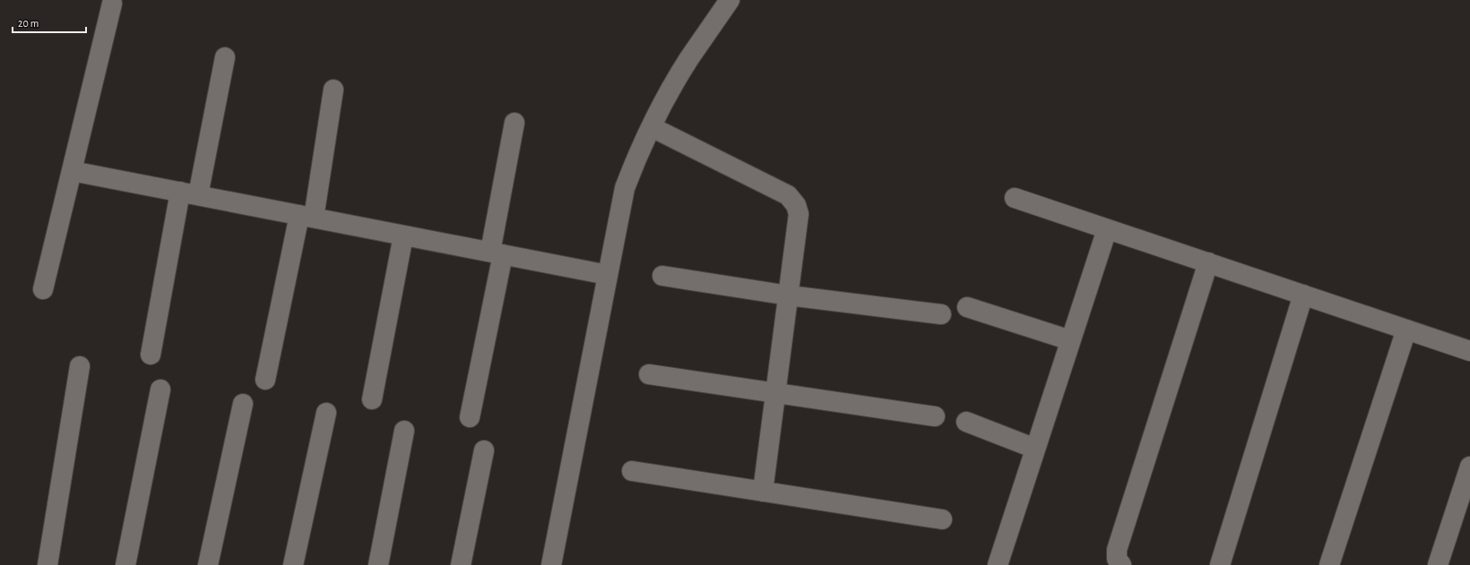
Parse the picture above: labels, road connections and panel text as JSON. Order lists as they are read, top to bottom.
{
  "scale_bar": "20 m"
}
